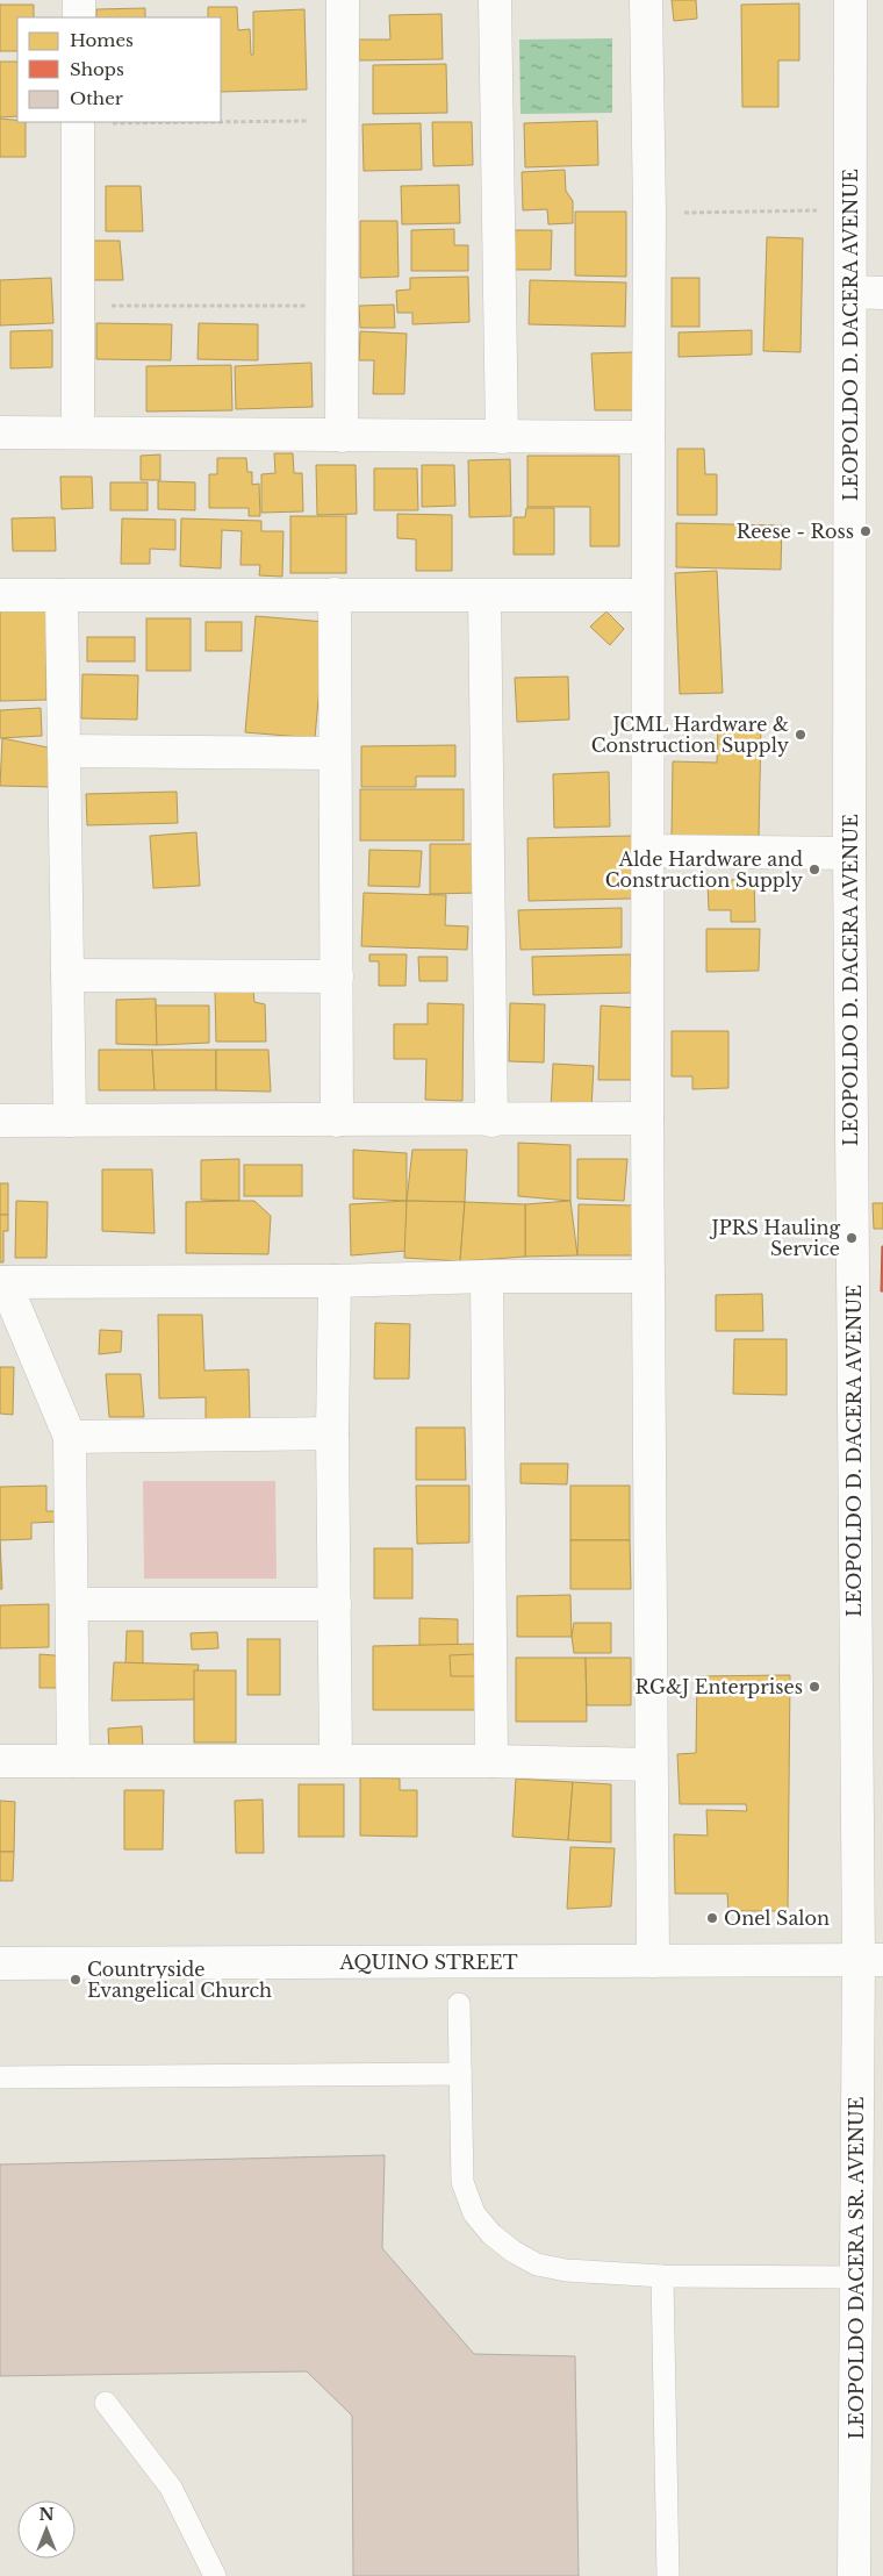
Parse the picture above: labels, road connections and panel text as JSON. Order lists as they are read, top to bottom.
{
  "streets": {
    "street": ["LEOPOLDO D. DACERA AVENUE", "AQUINO STREET", "LEOPOLDO DACERA SR. AVENUE"]
  },
  "crossings": [
    ["LEOPOLDO D. DACERA AVENUE", "AQUINO STREET"],
    ["LEOPOLDO D. DACERA AVENUE", "LEOPOLDO DACERA SR. AVENUE"],
    ["AQUINO STREET", "LEOPOLDO DACERA SR. AVENUE"]
  ],
  "places": [
    "Reese - Ross",
    "JCML Hardware & Construction Supply",
    "Alde Hardware and Construction Supply",
    "JPRS Hauling Service",
    "RG&J Enterprises",
    "Onel Salon",
    "Countryside Evangelical Church"
  ],
  "legend": ["Homes", "Shops", "Other"],
  "north": "top"
}
